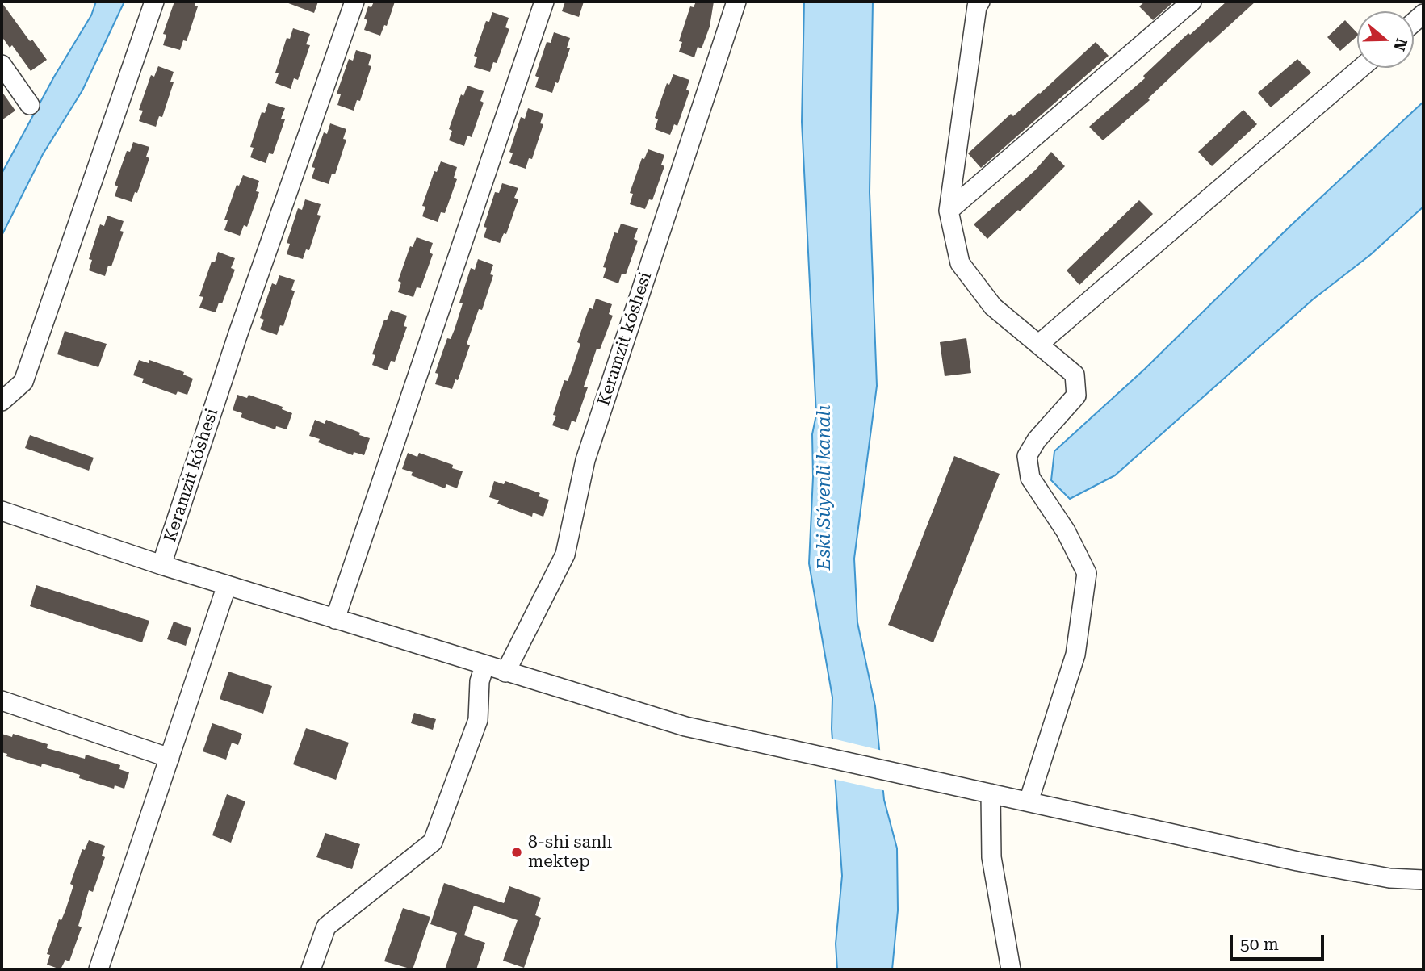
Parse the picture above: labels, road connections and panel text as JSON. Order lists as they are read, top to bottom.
{
  "streets": {
    "street": ["Keramzit kóshesi"]
  },
  "water": ["Eski Súyenli kanalı"],
  "places": ["8-shi sanlı mektep"],
  "scale_bar": "50 m",
  "north": "right"
}
